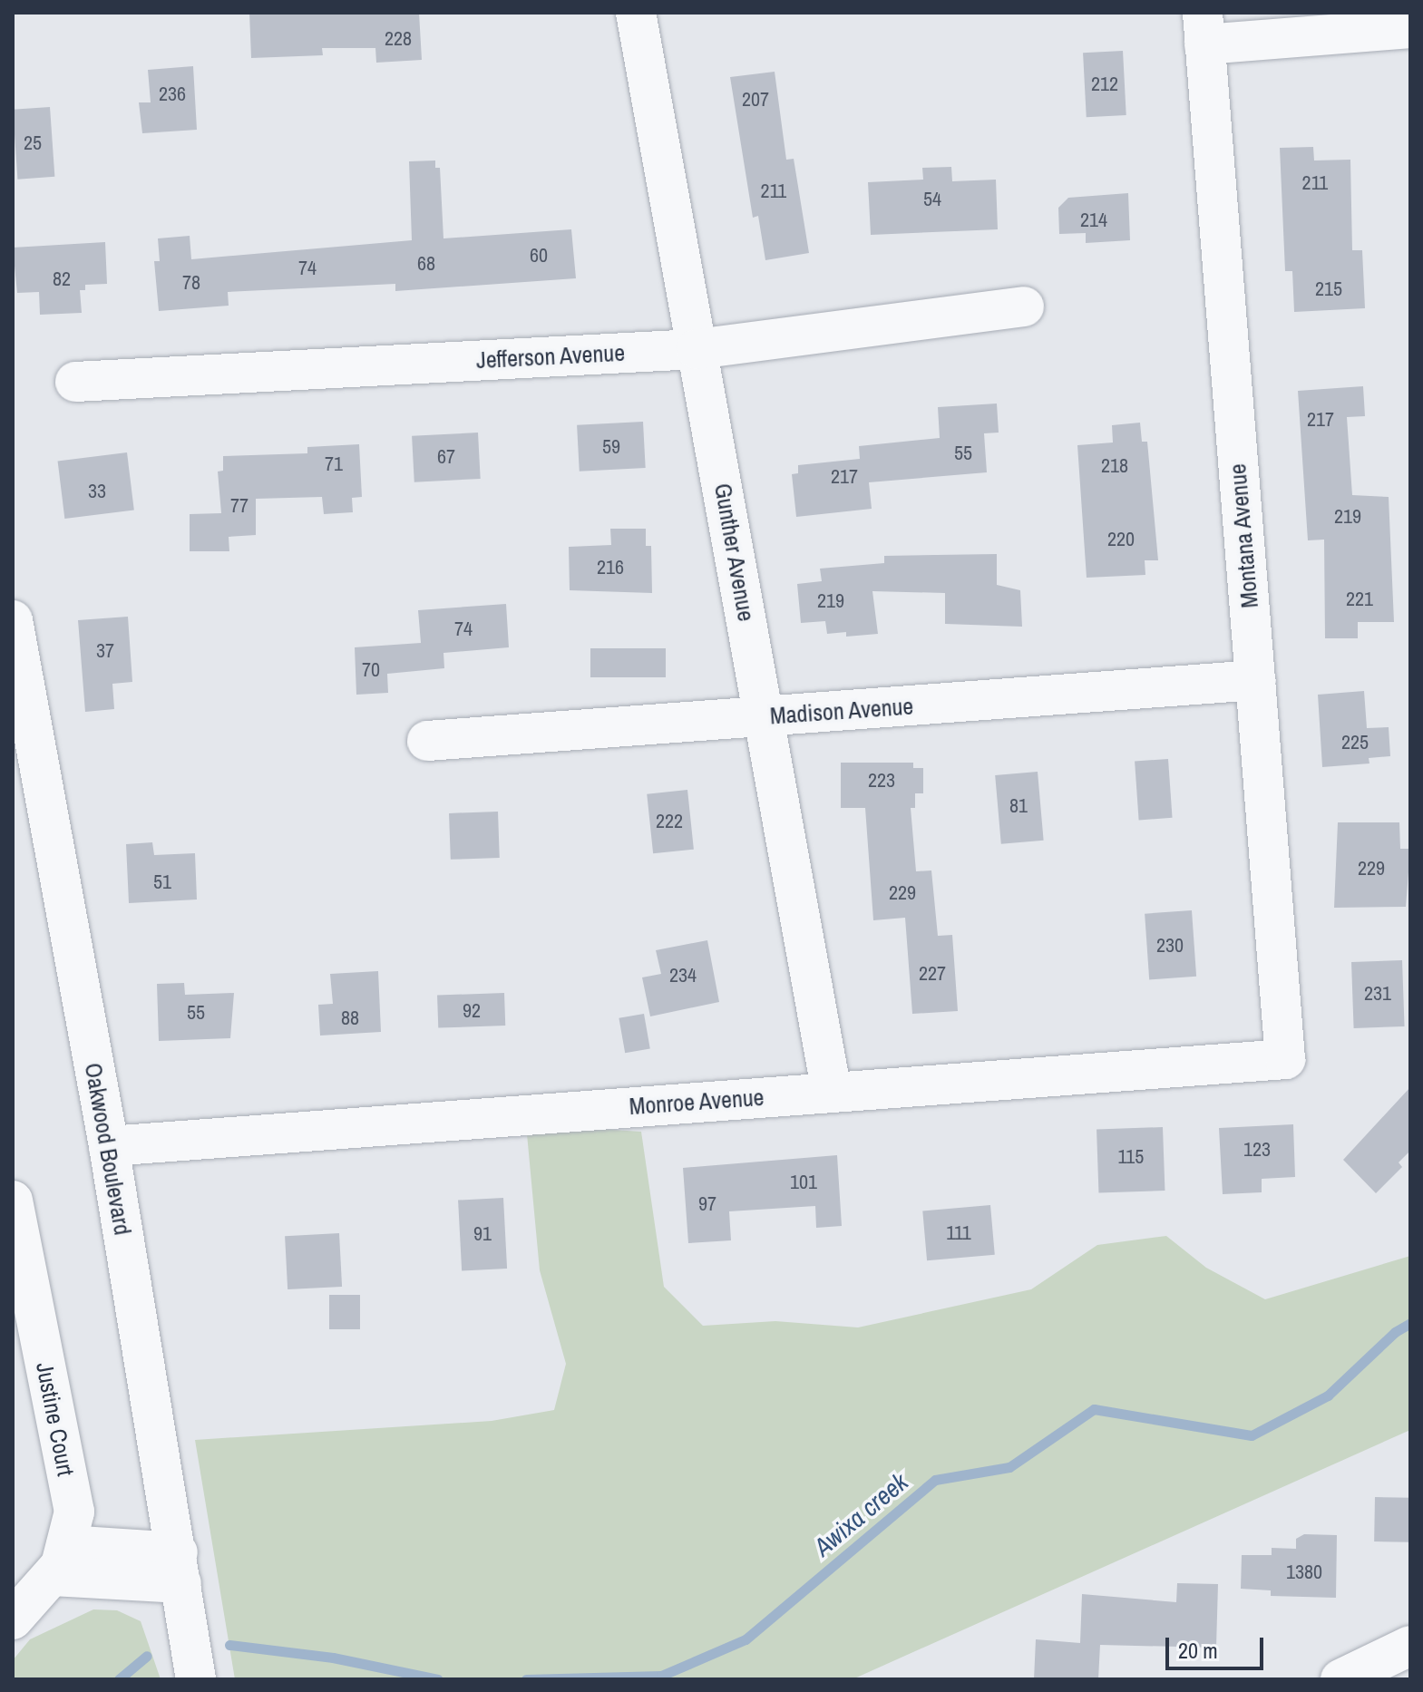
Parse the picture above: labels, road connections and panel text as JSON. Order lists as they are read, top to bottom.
{
  "streets": {
    "street": [
      "Jefferson Avenue",
      "Montana Avenue",
      "Gunther Avenue",
      "Madison Avenue",
      "Monroe Avenue",
      "Oakwood Boulevard",
      "Justine Court"
    ]
  },
  "crossings": [
    ["Jefferson Avenue", "Gunther Avenue"],
    ["Montana Avenue", "Madison Avenue"],
    ["Montana Avenue", "Monroe Avenue"],
    ["Gunther Avenue", "Madison Avenue"],
    ["Gunther Avenue", "Monroe Avenue"],
    ["Monroe Avenue", "Oakwood Boulevard"]
  ],
  "water": ["Awixa creek"],
  "house_numbers": [
    "228",
    "212",
    "236",
    "207",
    "25",
    "211",
    "211",
    "54",
    "214",
    "60",
    "68",
    "74",
    "82",
    "78",
    "215",
    "217",
    "59",
    "55",
    "67",
    "71",
    "218",
    "217",
    "33",
    "77",
    "219",
    "220",
    "216",
    "221",
    "219",
    "74",
    "37",
    "70",
    "225",
    "223",
    "81",
    "222",
    "229",
    "51",
    "229",
    "230",
    "227",
    "234",
    "231",
    "92",
    "55",
    "88",
    "123",
    "115",
    "101",
    "97",
    "111",
    "91",
    "1380"
  ],
  "scale_bar": "20 m"
}
